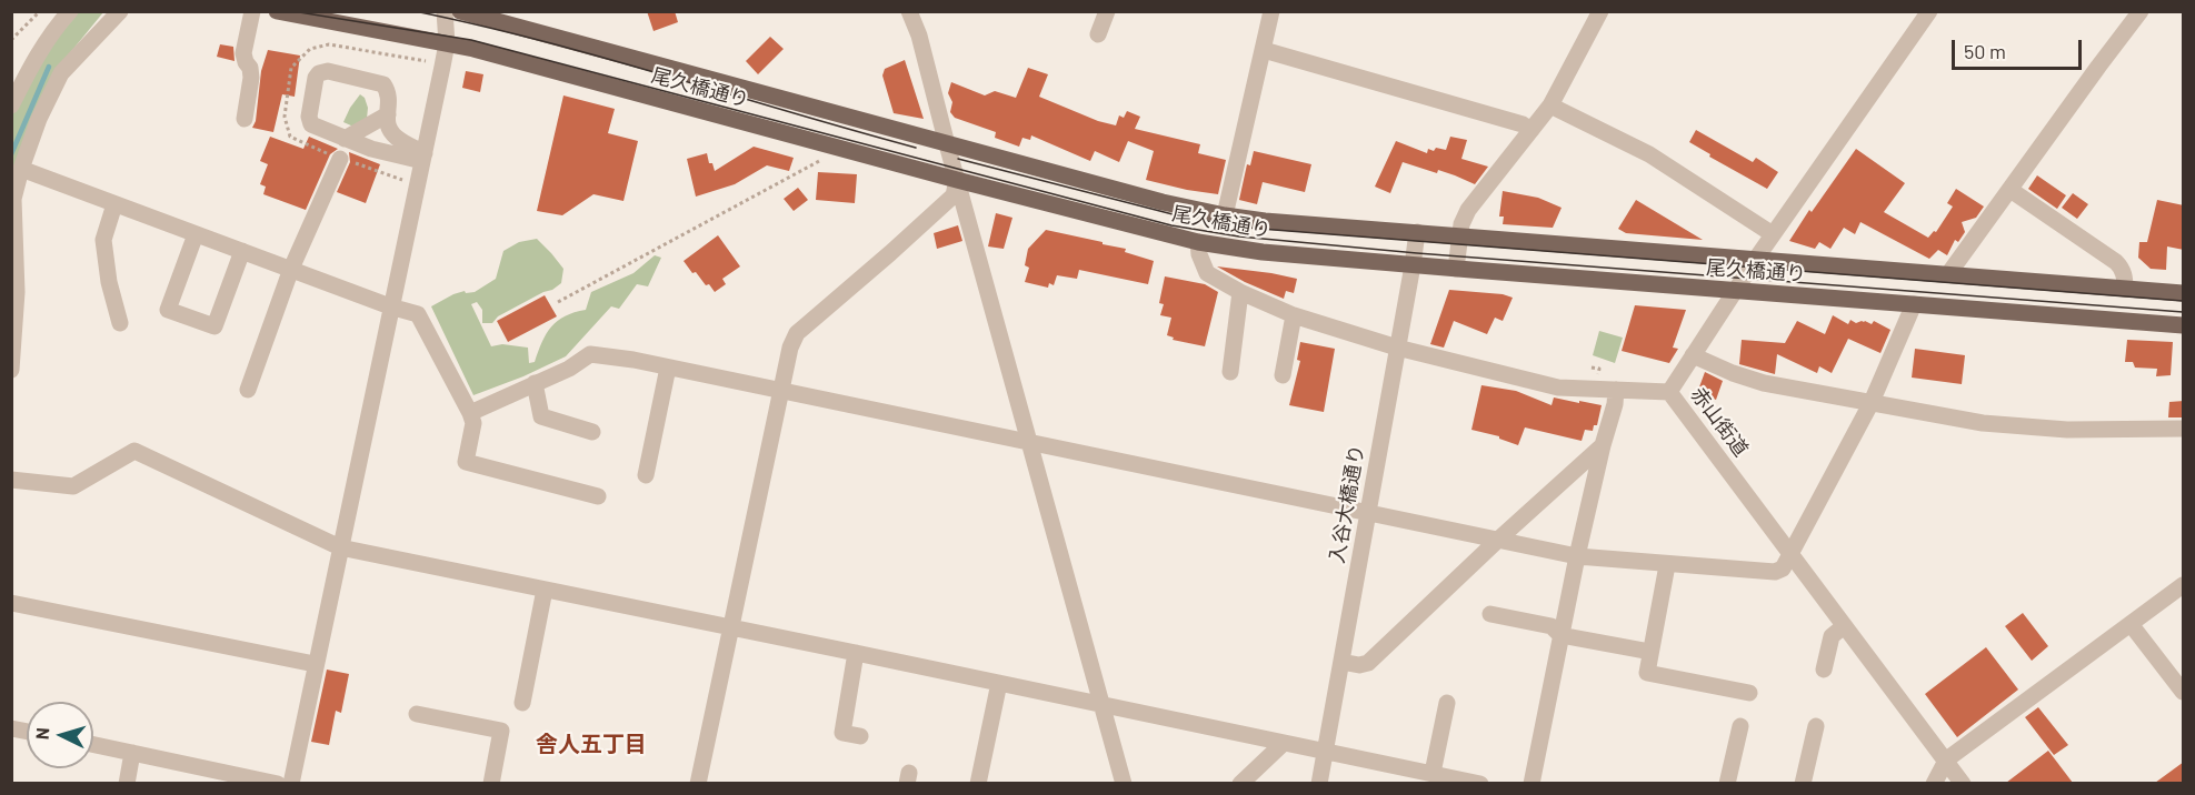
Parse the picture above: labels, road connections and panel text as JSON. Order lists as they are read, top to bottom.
{
  "streets": {
    "main road": ["尾久橋通り"],
    "street": ["赤山街道", "入谷大橋通り"]
  },
  "crossings": [
    ["尾久橋通り", "赤山街道"],
    ["尾久橋通り", "入谷大橋通り"]
  ],
  "districts": ["舎人五丁目"],
  "scale_bar": "50 m",
  "north": "left"
}
